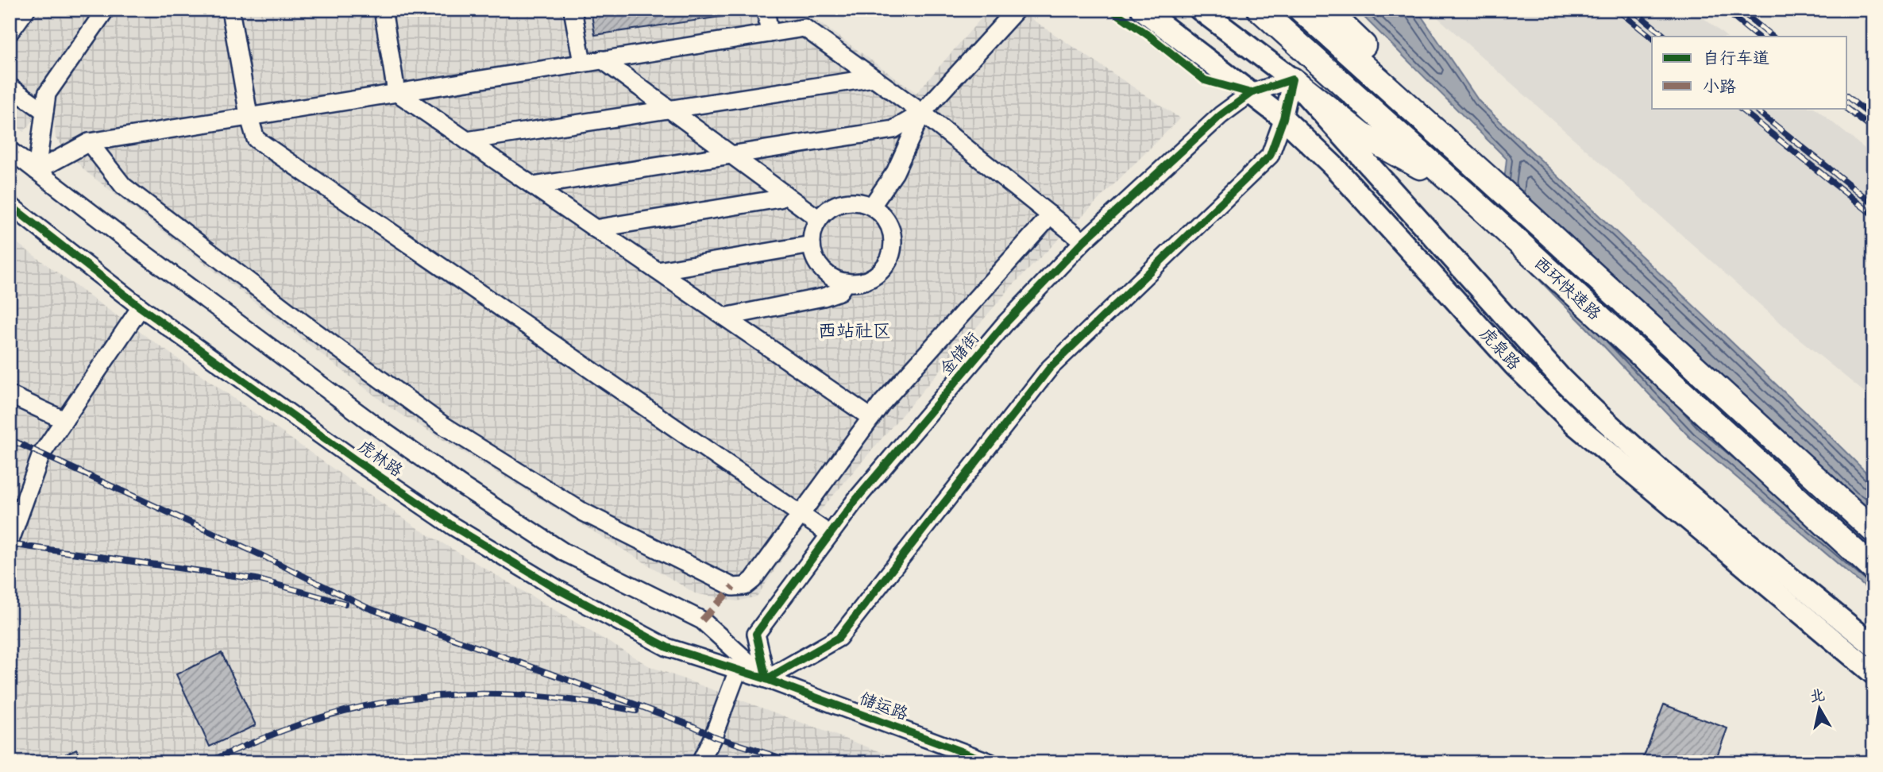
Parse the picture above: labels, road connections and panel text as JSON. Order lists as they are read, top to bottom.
{
  "streets": {
    "highway": ["西环快速路"],
    "main road": ["虎泉路"],
    "street": ["金储街", "虎林路", "储运路"]
  },
  "crossings": [
    ["虎泉路", "金储街"],
    ["金储街", "虎林路"],
    ["金储街", "储运路"],
    ["虎林路", "储运路"]
  ],
  "districts": ["西站社区"],
  "legend": ["自行车道", "小路"],
  "north": "top"
}
